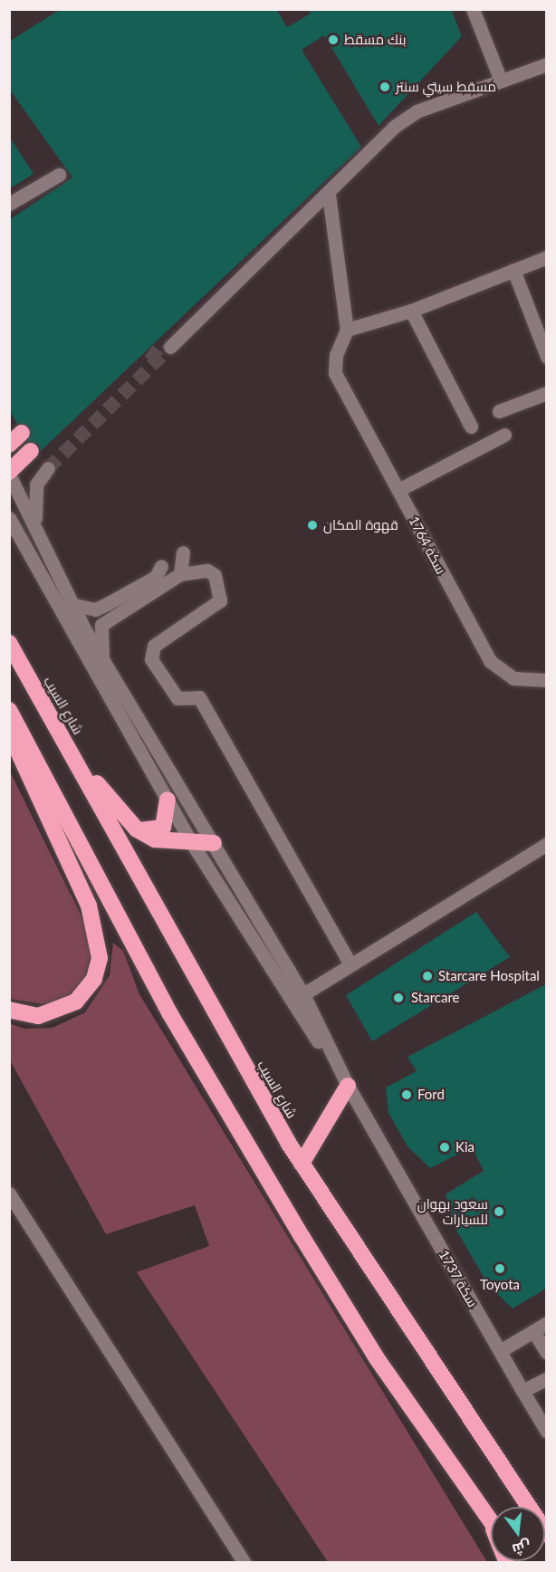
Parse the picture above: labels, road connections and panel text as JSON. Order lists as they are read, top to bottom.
{
  "streets": {
    "highway": ["شارع السيب"],
    "street": ["سكة 1764", "سكة 1737"]
  },
  "places": [
    "بنك مسقط",
    "مسقط سيتي سنتر",
    "قهوة المكان",
    "Starcare Hospital",
    "Starcare",
    "Ford",
    "Kia",
    "سعود بهوان للسيارات",
    "Toyota"
  ],
  "north": "bottom"
}
